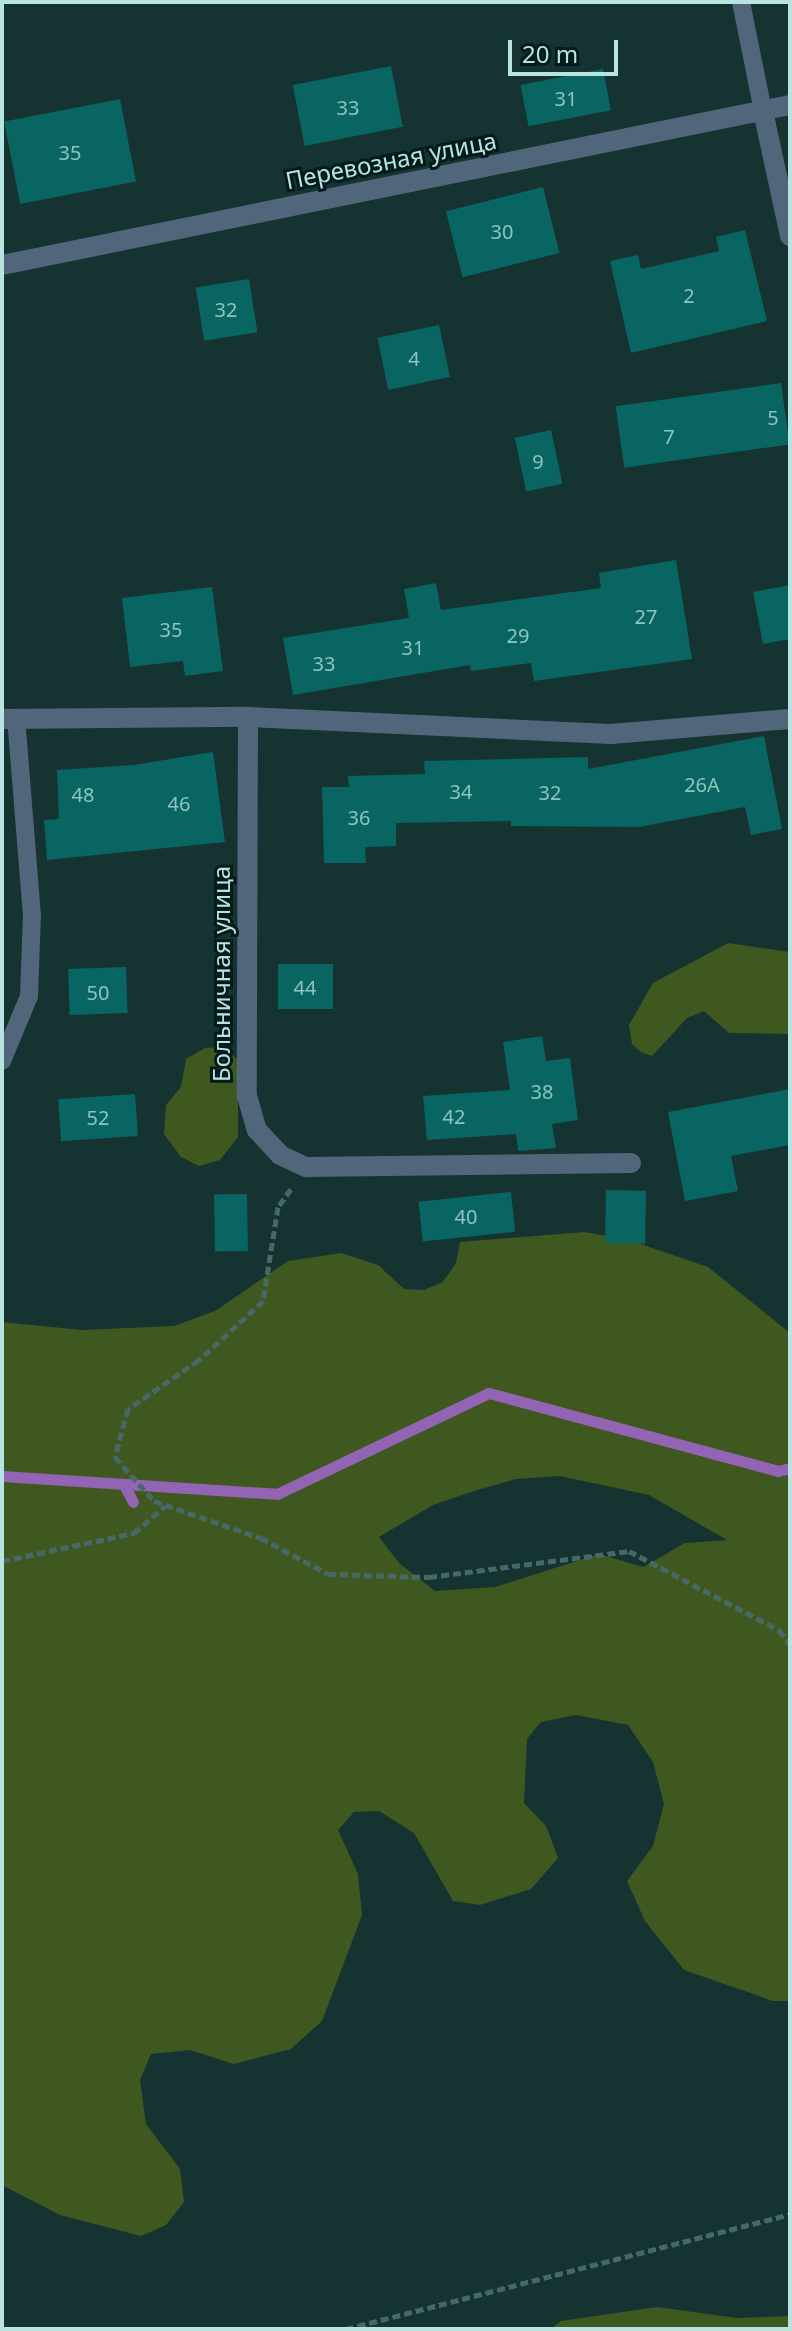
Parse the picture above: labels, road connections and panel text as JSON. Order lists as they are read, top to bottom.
{
  "streets": {
    "street": ["Перевозная улица", "Больничная улица"]
  },
  "house_numbers": [
    "31",
    "33",
    "35",
    "30",
    "2",
    "32",
    "4",
    "5",
    "7",
    "9",
    "27",
    "35",
    "29",
    "31",
    "33",
    "26А",
    "34",
    "32",
    "48",
    "46",
    "36",
    "44",
    "50",
    "38",
    "42",
    "52",
    "40"
  ],
  "scale_bar": "20 m"
}
